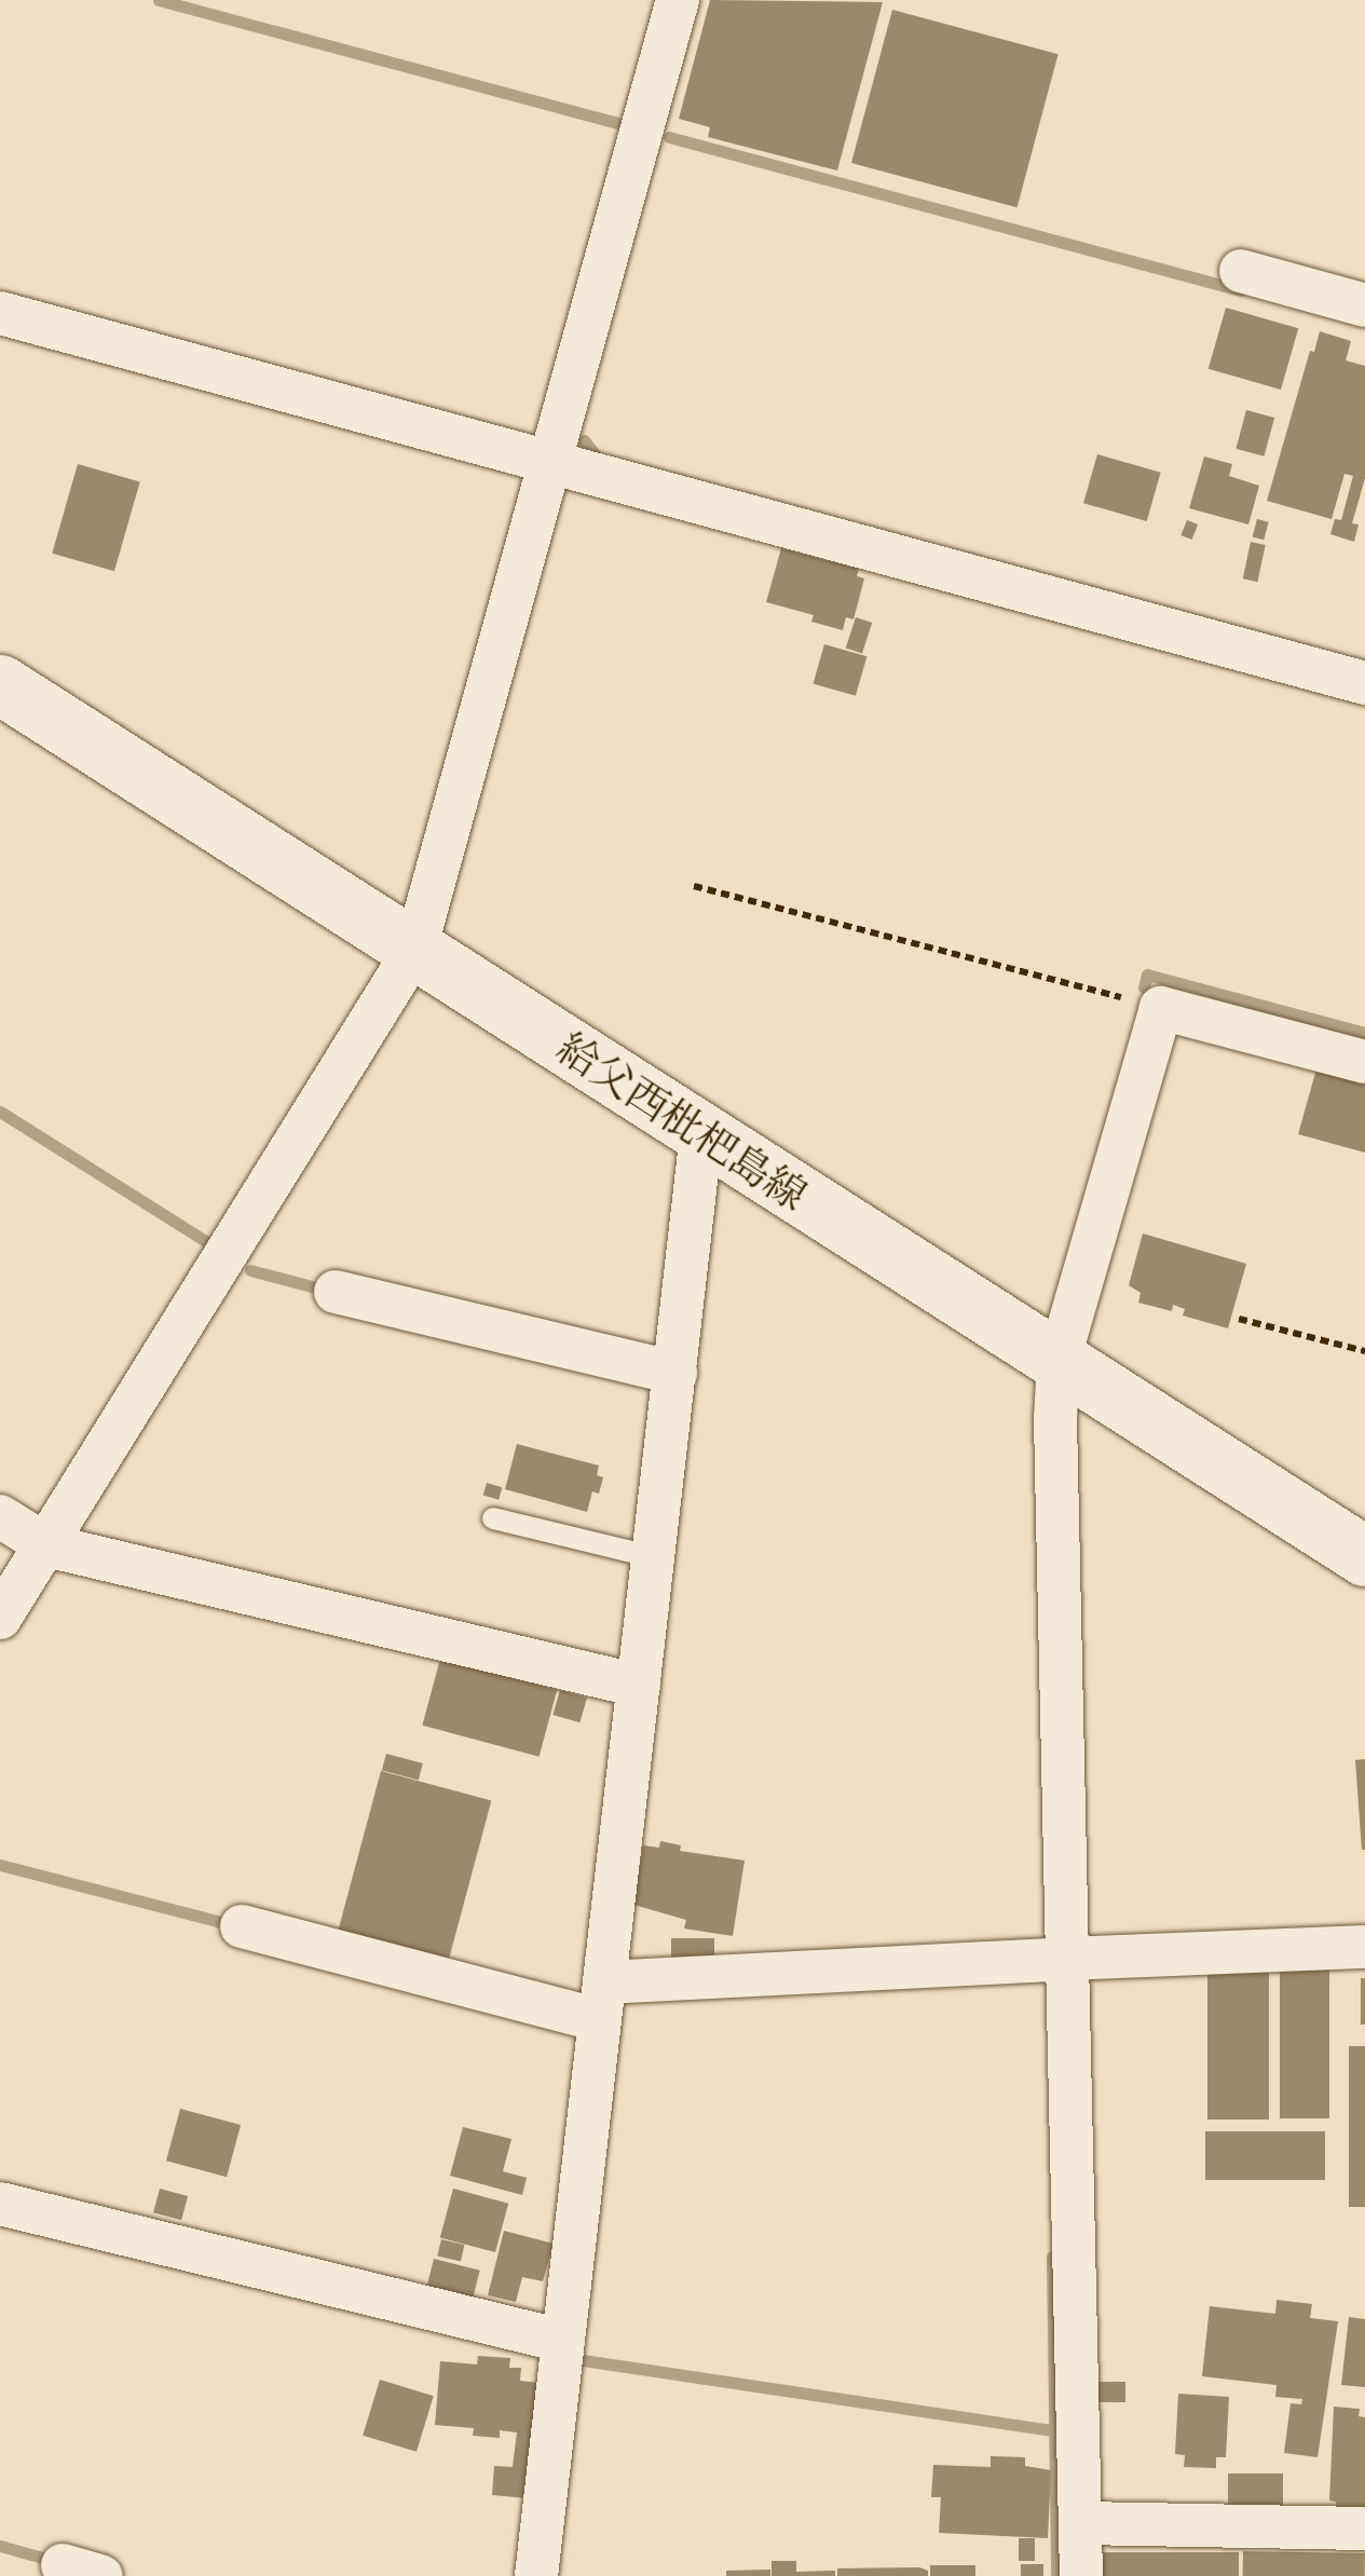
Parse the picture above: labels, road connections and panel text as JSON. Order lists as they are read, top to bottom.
{
  "streets": {
    "main road": ["給父西枇杷島線"]
  }
}
